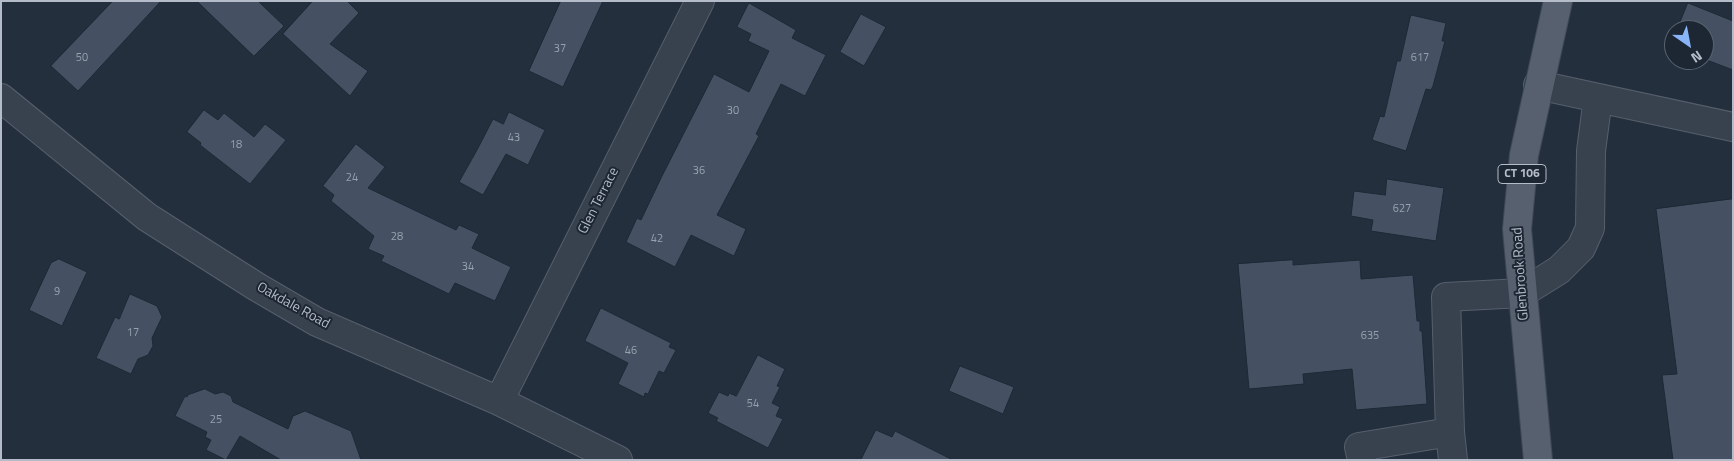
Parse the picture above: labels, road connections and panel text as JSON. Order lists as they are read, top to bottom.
{
  "streets": {
    "main road": ["CT 106", "Glenbrook Road"],
    "street": ["Glen Terrace", "Oakdale Road"]
  },
  "crossings": [
    ["Glen Terrace", "Oakdale Road"]
  ],
  "house_numbers": [
    "37",
    "50",
    "617",
    "30",
    "43",
    "18",
    "36",
    "24",
    "627",
    "28",
    "42",
    "34",
    "9",
    "17",
    "635",
    "46",
    "54",
    "25"
  ],
  "north": "bottom right"
}
